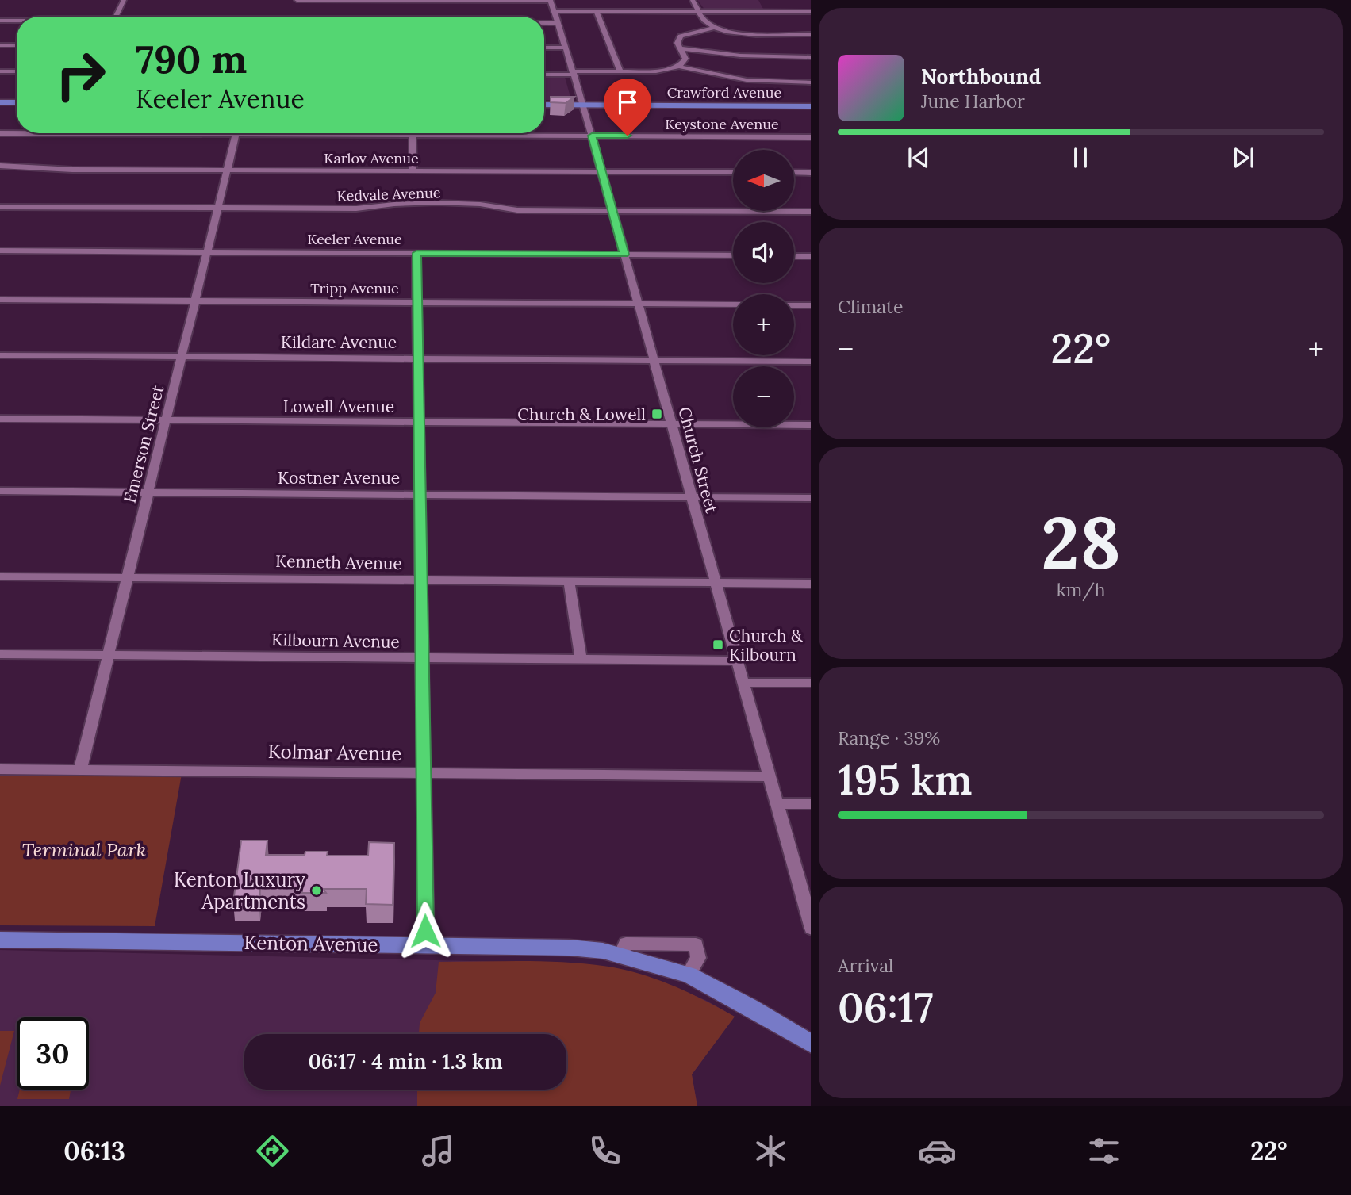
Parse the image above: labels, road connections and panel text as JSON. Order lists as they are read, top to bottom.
{
  "streets": {
    "main road": ["Crawford Avenue", "Kenton Avenue"],
    "street": [
      "Keystone Avenue",
      "Karlov Avenue",
      "Kedvale Avenue",
      "Keeler Avenue",
      "Tripp Avenue",
      "Kildare Avenue",
      "Lowell Avenue",
      "Emerson Street",
      "Church Street",
      "Kostner Avenue",
      "Kenneth Avenue",
      "Kilbourn Avenue",
      "Kolmar Avenue"
    ]
  },
  "crossings": [
    ["Crawford Avenue", "Church Street"],
    ["Keystone Avenue", "Church Street"],
    ["Karlov Avenue", "Emerson Street"],
    ["Karlov Avenue", "Church Street"],
    ["Kedvale Avenue", "Emerson Street"],
    ["Kedvale Avenue", "Church Street"],
    ["Keeler Avenue", "Emerson Street"],
    ["Keeler Avenue", "Church Street"],
    ["Tripp Avenue", "Emerson Street"],
    ["Tripp Avenue", "Church Street"],
    ["Kildare Avenue", "Emerson Street"],
    ["Kildare Avenue", "Church Street"],
    ["Lowell Avenue", "Emerson Street"],
    ["Lowell Avenue", "Church Street"],
    ["Emerson Street", "Kostner Avenue"],
    ["Emerson Street", "Kenneth Avenue"],
    ["Emerson Street", "Kilbourn Avenue"],
    ["Emerson Street", "Kolmar Avenue"],
    ["Church Street", "Kostner Avenue"],
    ["Church Street", "Kenneth Avenue"],
    ["Church Street", "Kilbourn Avenue"],
    ["Church Street", "Kolmar Avenue"]
  ],
  "parks": ["Terminal Park"],
  "places": {
    "transit": ["Church & Lowell", "Church & Kilbourn"],
    "other": ["Kenton Luxury Apartments"]
  },
  "north": "left",
  "page": {
    "turn": ["790 m", "Keeler Avenue"],
    "song": ["Northbound", "June Harbor"],
    "map_buttons": ["+", "−"],
    "tile": [
      "Climate",
      ["28", "km/h"],
      ["Range · 39%", "195 km"],
      ["Arrival", "06:17"]
    ],
    "heat": ["−", "22°", "+"],
    "limit": "30",
    "trip": "06:17 · 4 min · 1.3 km",
    "tabs": ["06:13", "22°"]
  }
}
